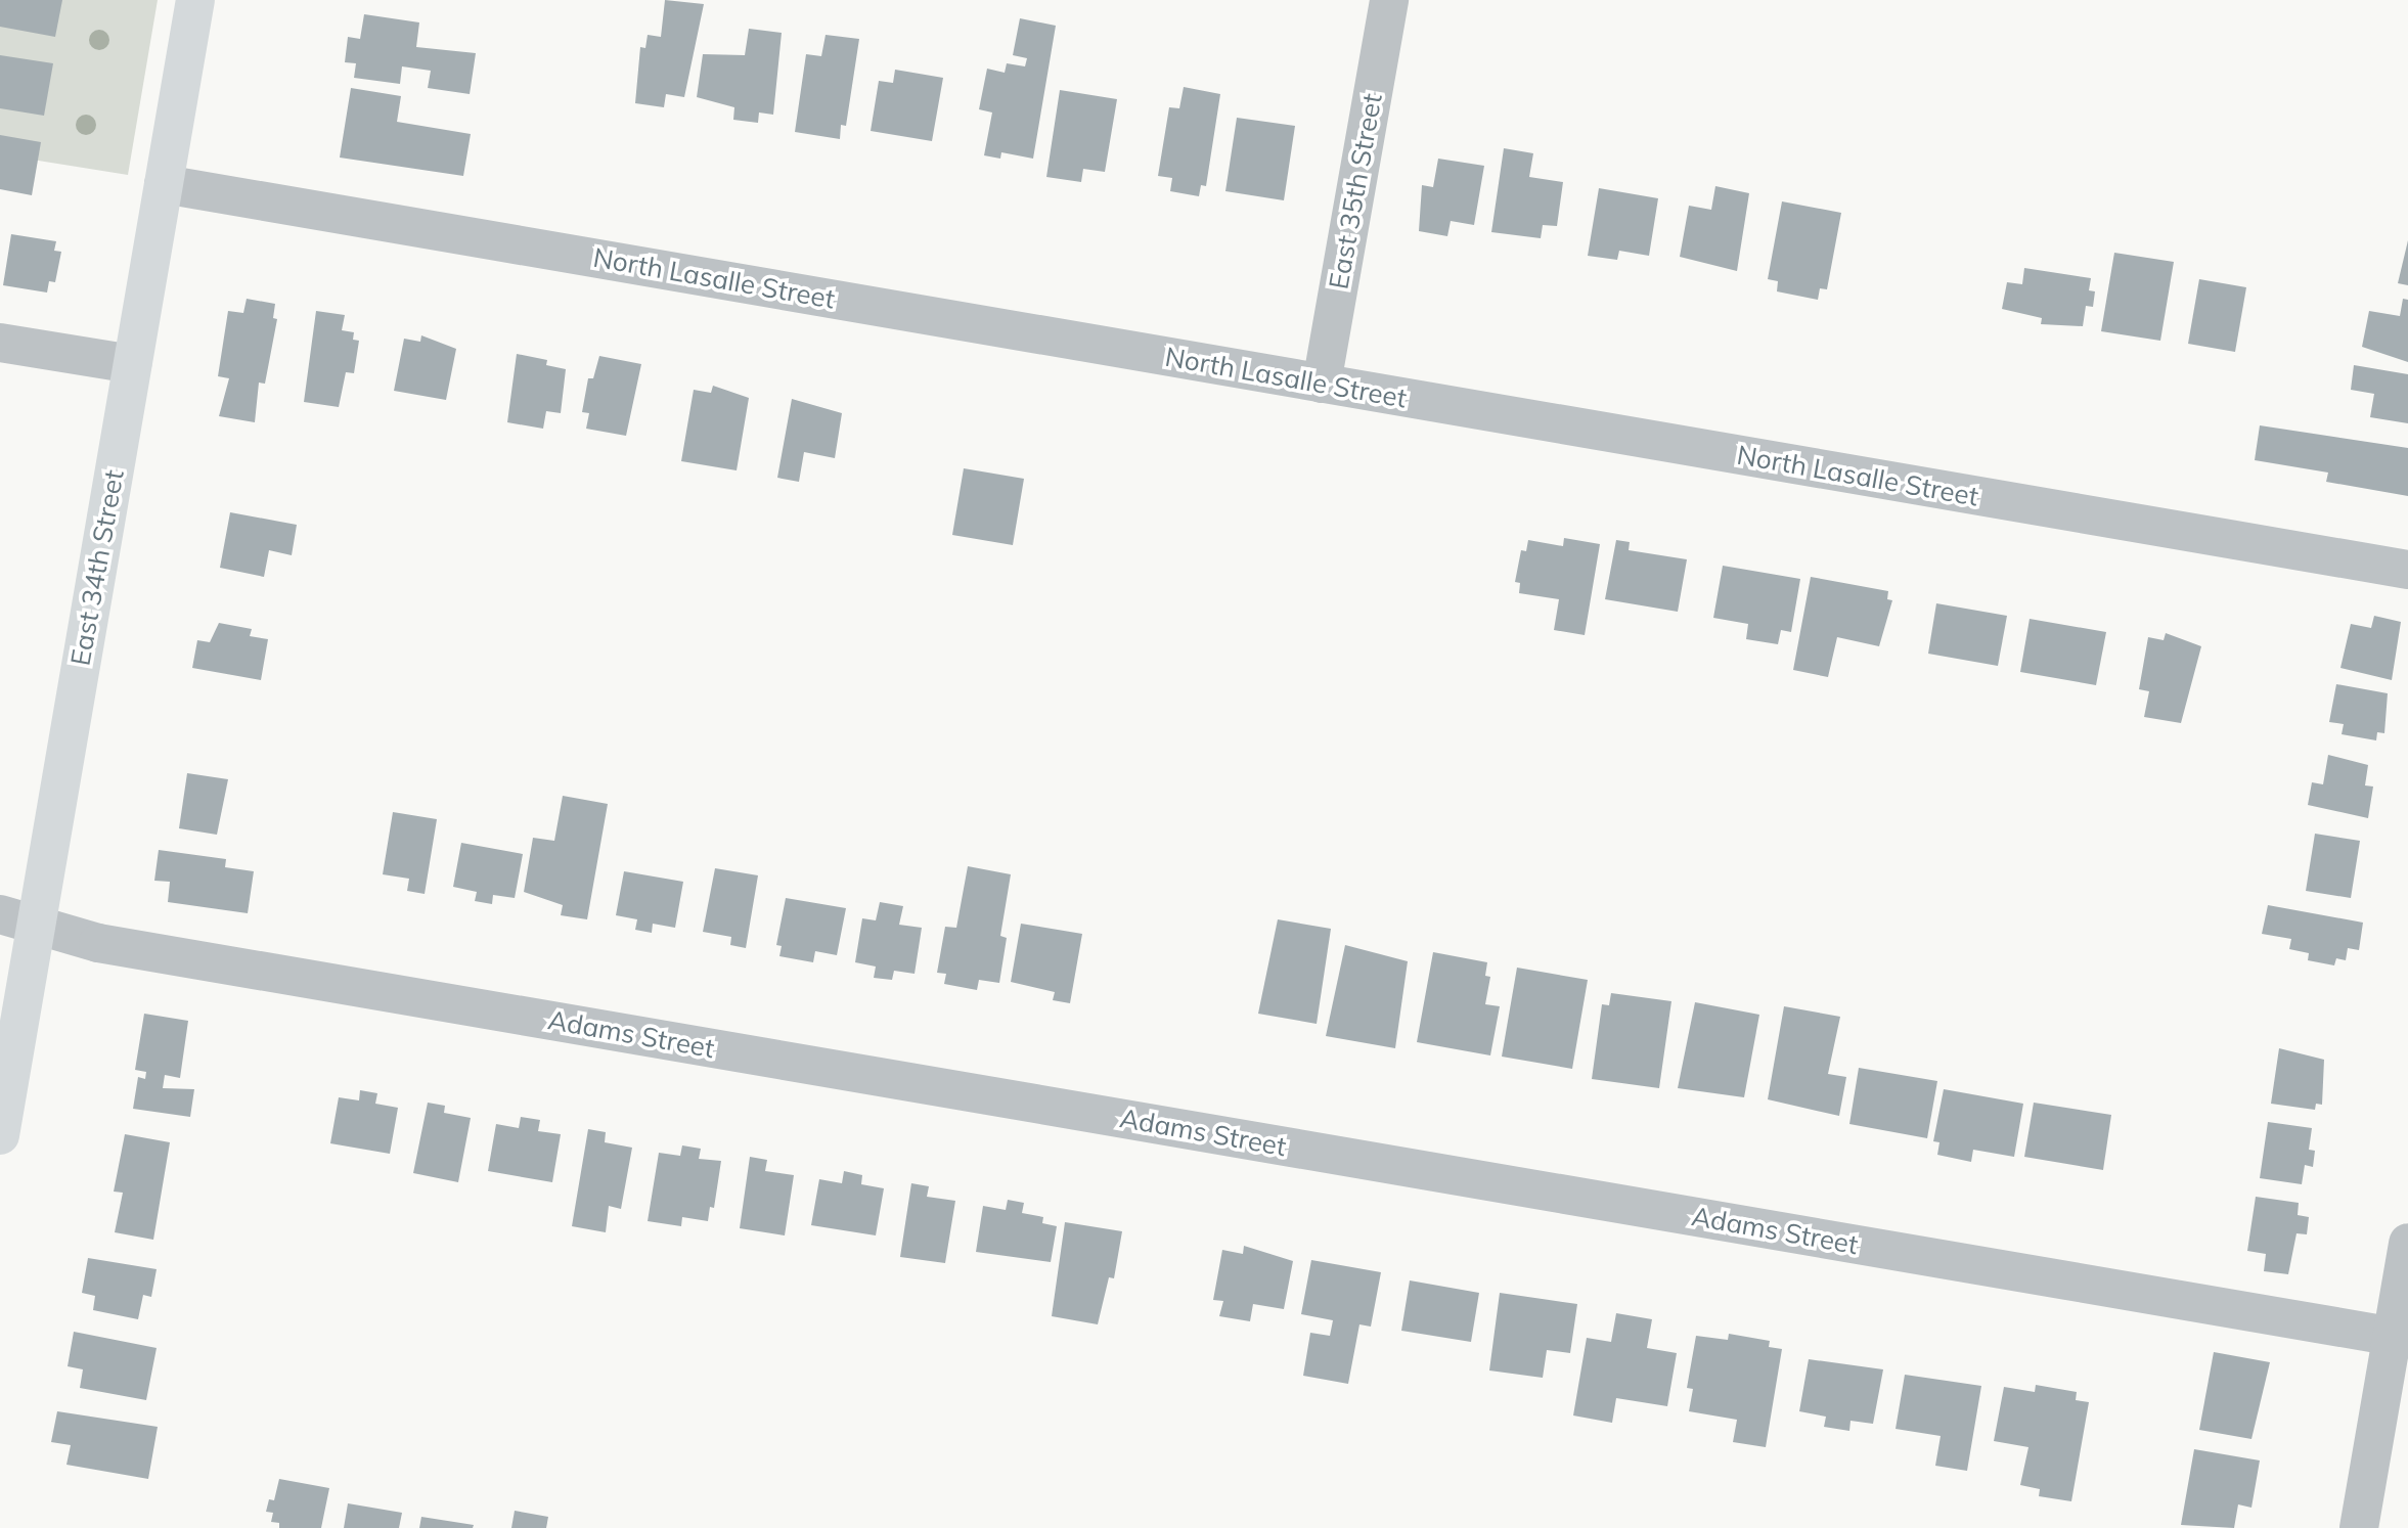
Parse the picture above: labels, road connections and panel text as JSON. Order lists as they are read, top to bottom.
{
  "streets": {
    "main road": ["East 34th Street"],
    "street": ["East 35th Street", "North Lasalle Street", "Adams Street"]
  },
  "crossings": [
    ["East 35th Street", "North Lasalle Street"],
    ["North Lasalle Street", "East 34th Street"],
    ["East 34th Street", "Adams Street"]
  ]
}
